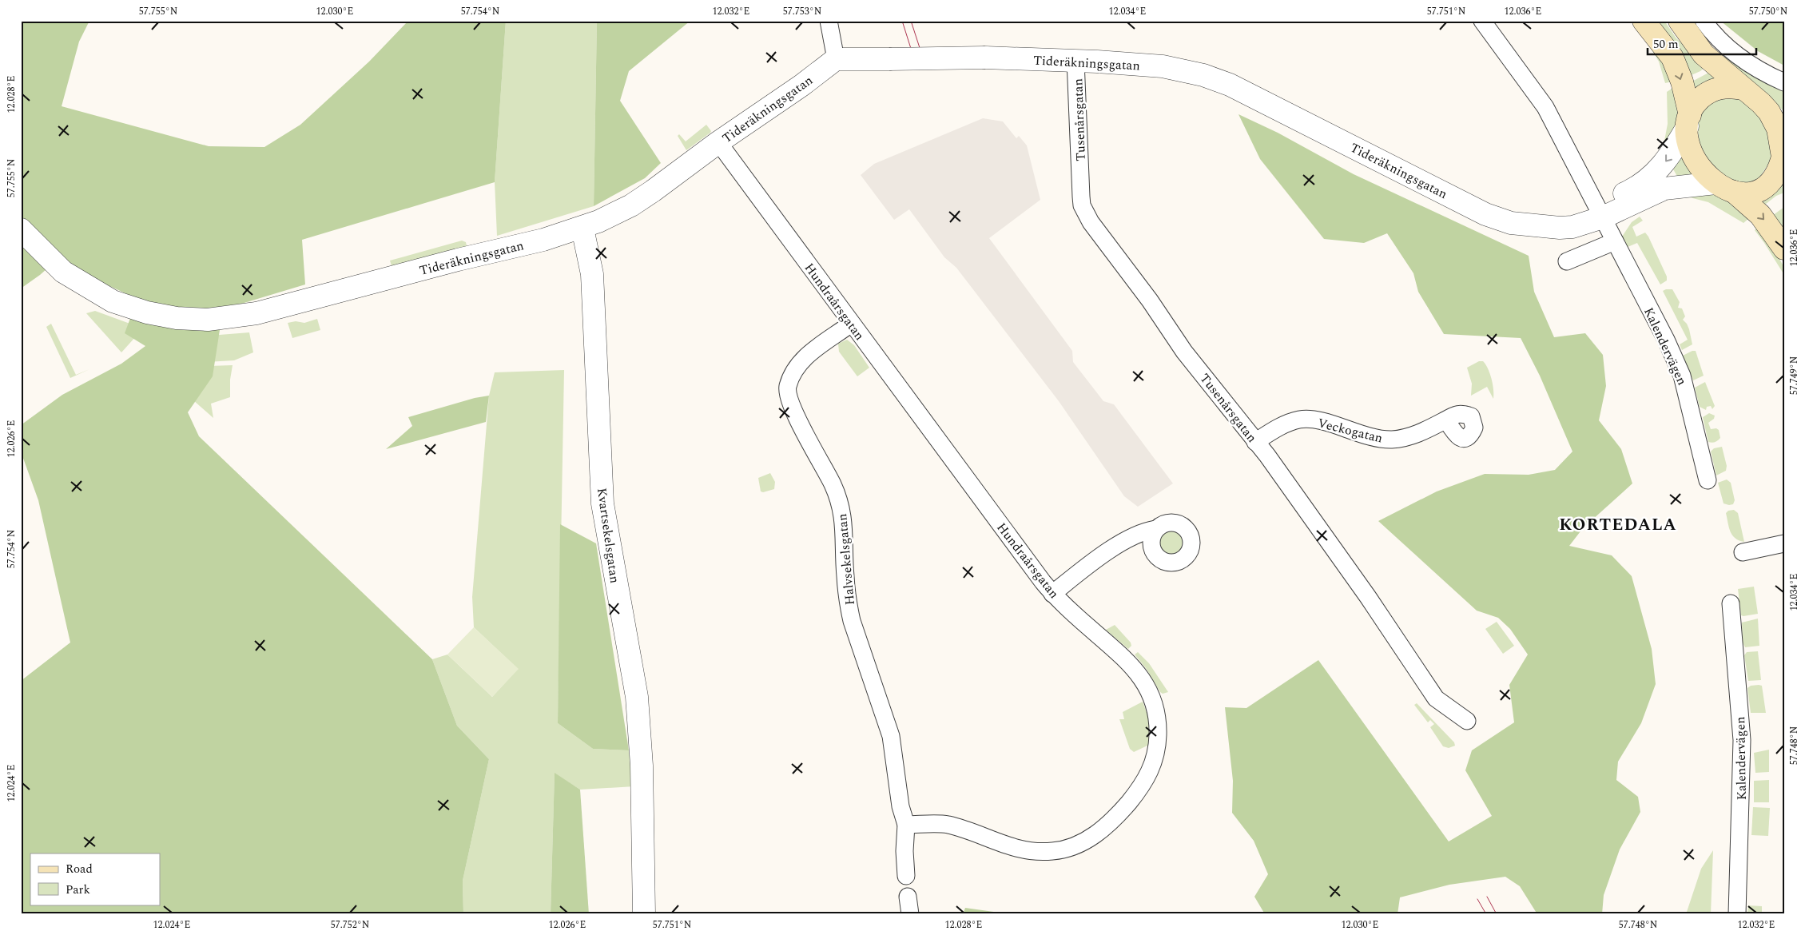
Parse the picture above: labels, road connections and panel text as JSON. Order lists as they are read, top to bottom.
{
  "streets": {
    "street": [
      "Tideräkningsgatan",
      "Tusenårsgatan",
      "Hundraårsgatan",
      "Kalendervägen",
      "Veckogatan",
      "Kvartsekelsgatan",
      "Halvsekelsgatan"
    ]
  },
  "crossings": [
    ["Tideräkningsgatan", "Tusenårsgatan"],
    ["Tideräkningsgatan", "Hundraårsgatan"],
    ["Tideräkningsgatan", "Kalendervägen"],
    ["Tideräkningsgatan", "Kvartsekelsgatan"],
    ["Tusenårsgatan", "Veckogatan"],
    ["Hundraårsgatan", "Halvsekelsgatan"]
  ],
  "districts": ["KORTEDALA"],
  "legend": ["Road", "Park"],
  "scale_bar": "50 m",
  "coordinates": [
    "57.755°N",
    "12.030°E",
    "57.754°N",
    "12.032°E",
    "57.753°N",
    "12.034°E",
    "57.751°N",
    "12.036°E",
    "57.750°N",
    "12.028°E",
    "57.749°N",
    "12.026°E",
    "57.748°N",
    "12.024°E",
    "57.752°N"
  ]
}
